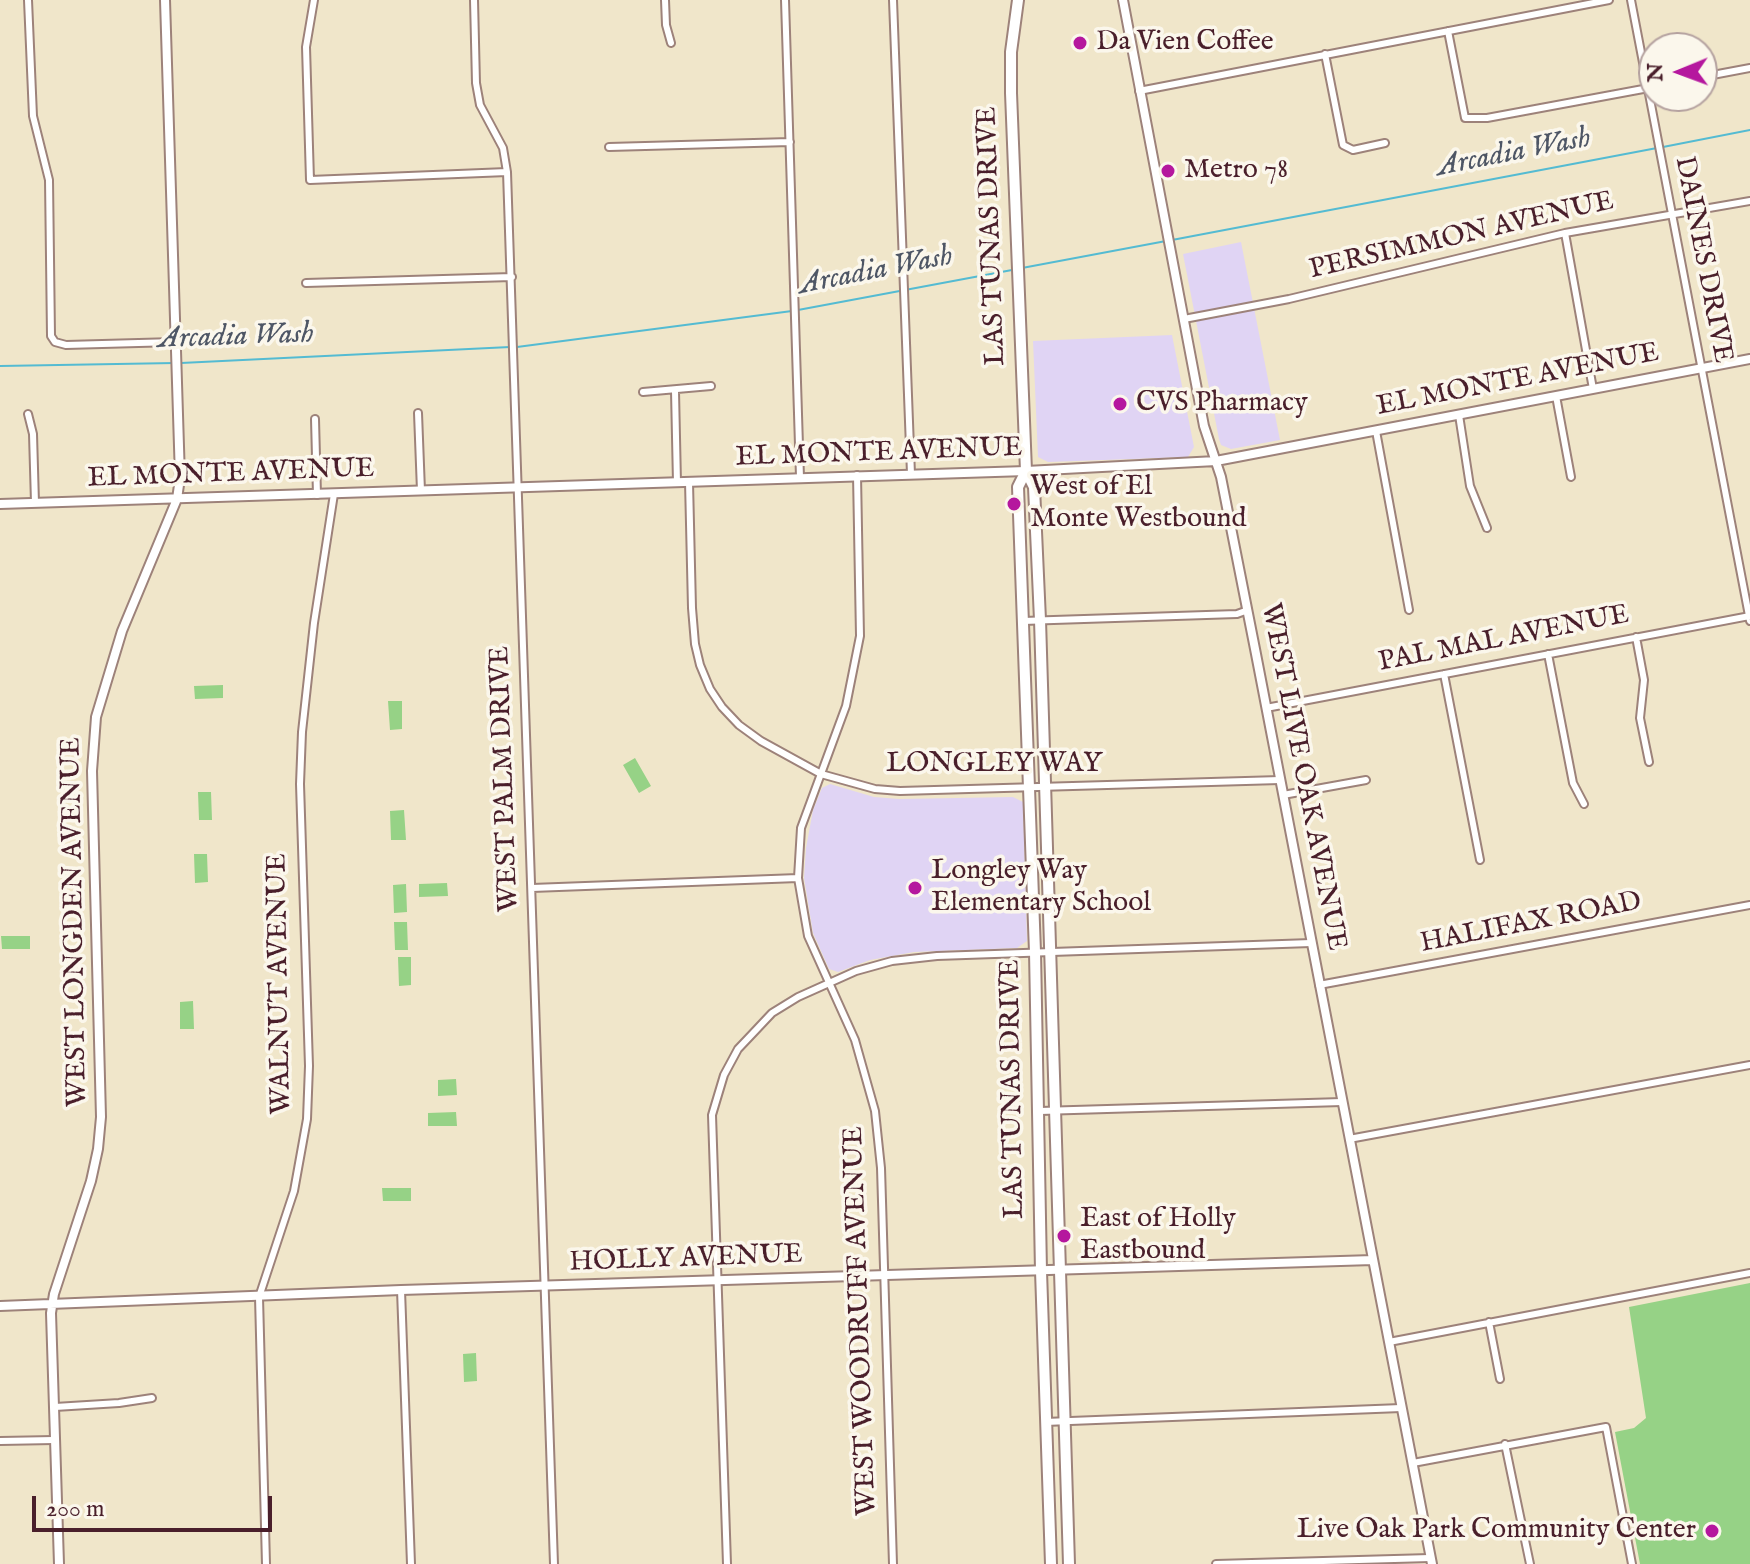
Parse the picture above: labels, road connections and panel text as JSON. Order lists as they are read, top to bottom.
{
  "streets": {
    "main road": ["LAS TUNAS DRIVE"],
    "street": [
      "PERSIMMON AVENUE",
      "DAINES DRIVE",
      "EL MONTE AVENUE",
      "PAL MAL AVENUE",
      "LONGLEY WAY",
      "WEST LIVE OAK AVENUE",
      "WEST PALM DRIVE",
      "WEST LONGDEN AVENUE",
      "HALIFAX ROAD",
      "WALNUT AVENUE",
      "HOLLY AVENUE",
      "WEST WOODRUFF AVENUE"
    ]
  },
  "crossings": [
    ["LAS TUNAS DRIVE", "EL MONTE AVENUE"],
    ["LAS TUNAS DRIVE", "LONGLEY WAY"],
    ["LAS TUNAS DRIVE", "HOLLY AVENUE"],
    ["PERSIMMON AVENUE", "DAINES DRIVE"],
    ["PERSIMMON AVENUE", "WEST LIVE OAK AVENUE"],
    ["DAINES DRIVE", "EL MONTE AVENUE"],
    ["DAINES DRIVE", "PAL MAL AVENUE"],
    ["EL MONTE AVENUE", "LONGLEY WAY"],
    ["EL MONTE AVENUE", "WEST LIVE OAK AVENUE"],
    ["EL MONTE AVENUE", "WEST PALM DRIVE"],
    ["EL MONTE AVENUE", "WEST LONGDEN AVENUE"],
    ["EL MONTE AVENUE", "WALNUT AVENUE"],
    ["EL MONTE AVENUE", "WEST WOODRUFF AVENUE"],
    ["PAL MAL AVENUE", "WEST LIVE OAK AVENUE"],
    ["LONGLEY WAY", "WEST LIVE OAK AVENUE"],
    ["LONGLEY WAY", "WEST WOODRUFF AVENUE"],
    ["WEST LIVE OAK AVENUE", "HALIFAX ROAD"],
    ["WEST LIVE OAK AVENUE", "HOLLY AVENUE"],
    ["WEST PALM DRIVE", "HOLLY AVENUE"],
    ["WEST LONGDEN AVENUE", "HOLLY AVENUE"],
    ["WALNUT AVENUE", "HOLLY AVENUE"],
    ["HOLLY AVENUE", "WEST WOODRUFF AVENUE"]
  ],
  "water": ["Arcadia Wash"],
  "places": [
    "Da Vien Coffee",
    "Metro 78",
    "CVS Pharmacy",
    "West of El Monte Westbound",
    "Longley Way Elementary School",
    "East of Holly Eastbound",
    "Live Oak Park Community Center"
  ],
  "scale_bar": "200 m",
  "north": "left"
}
